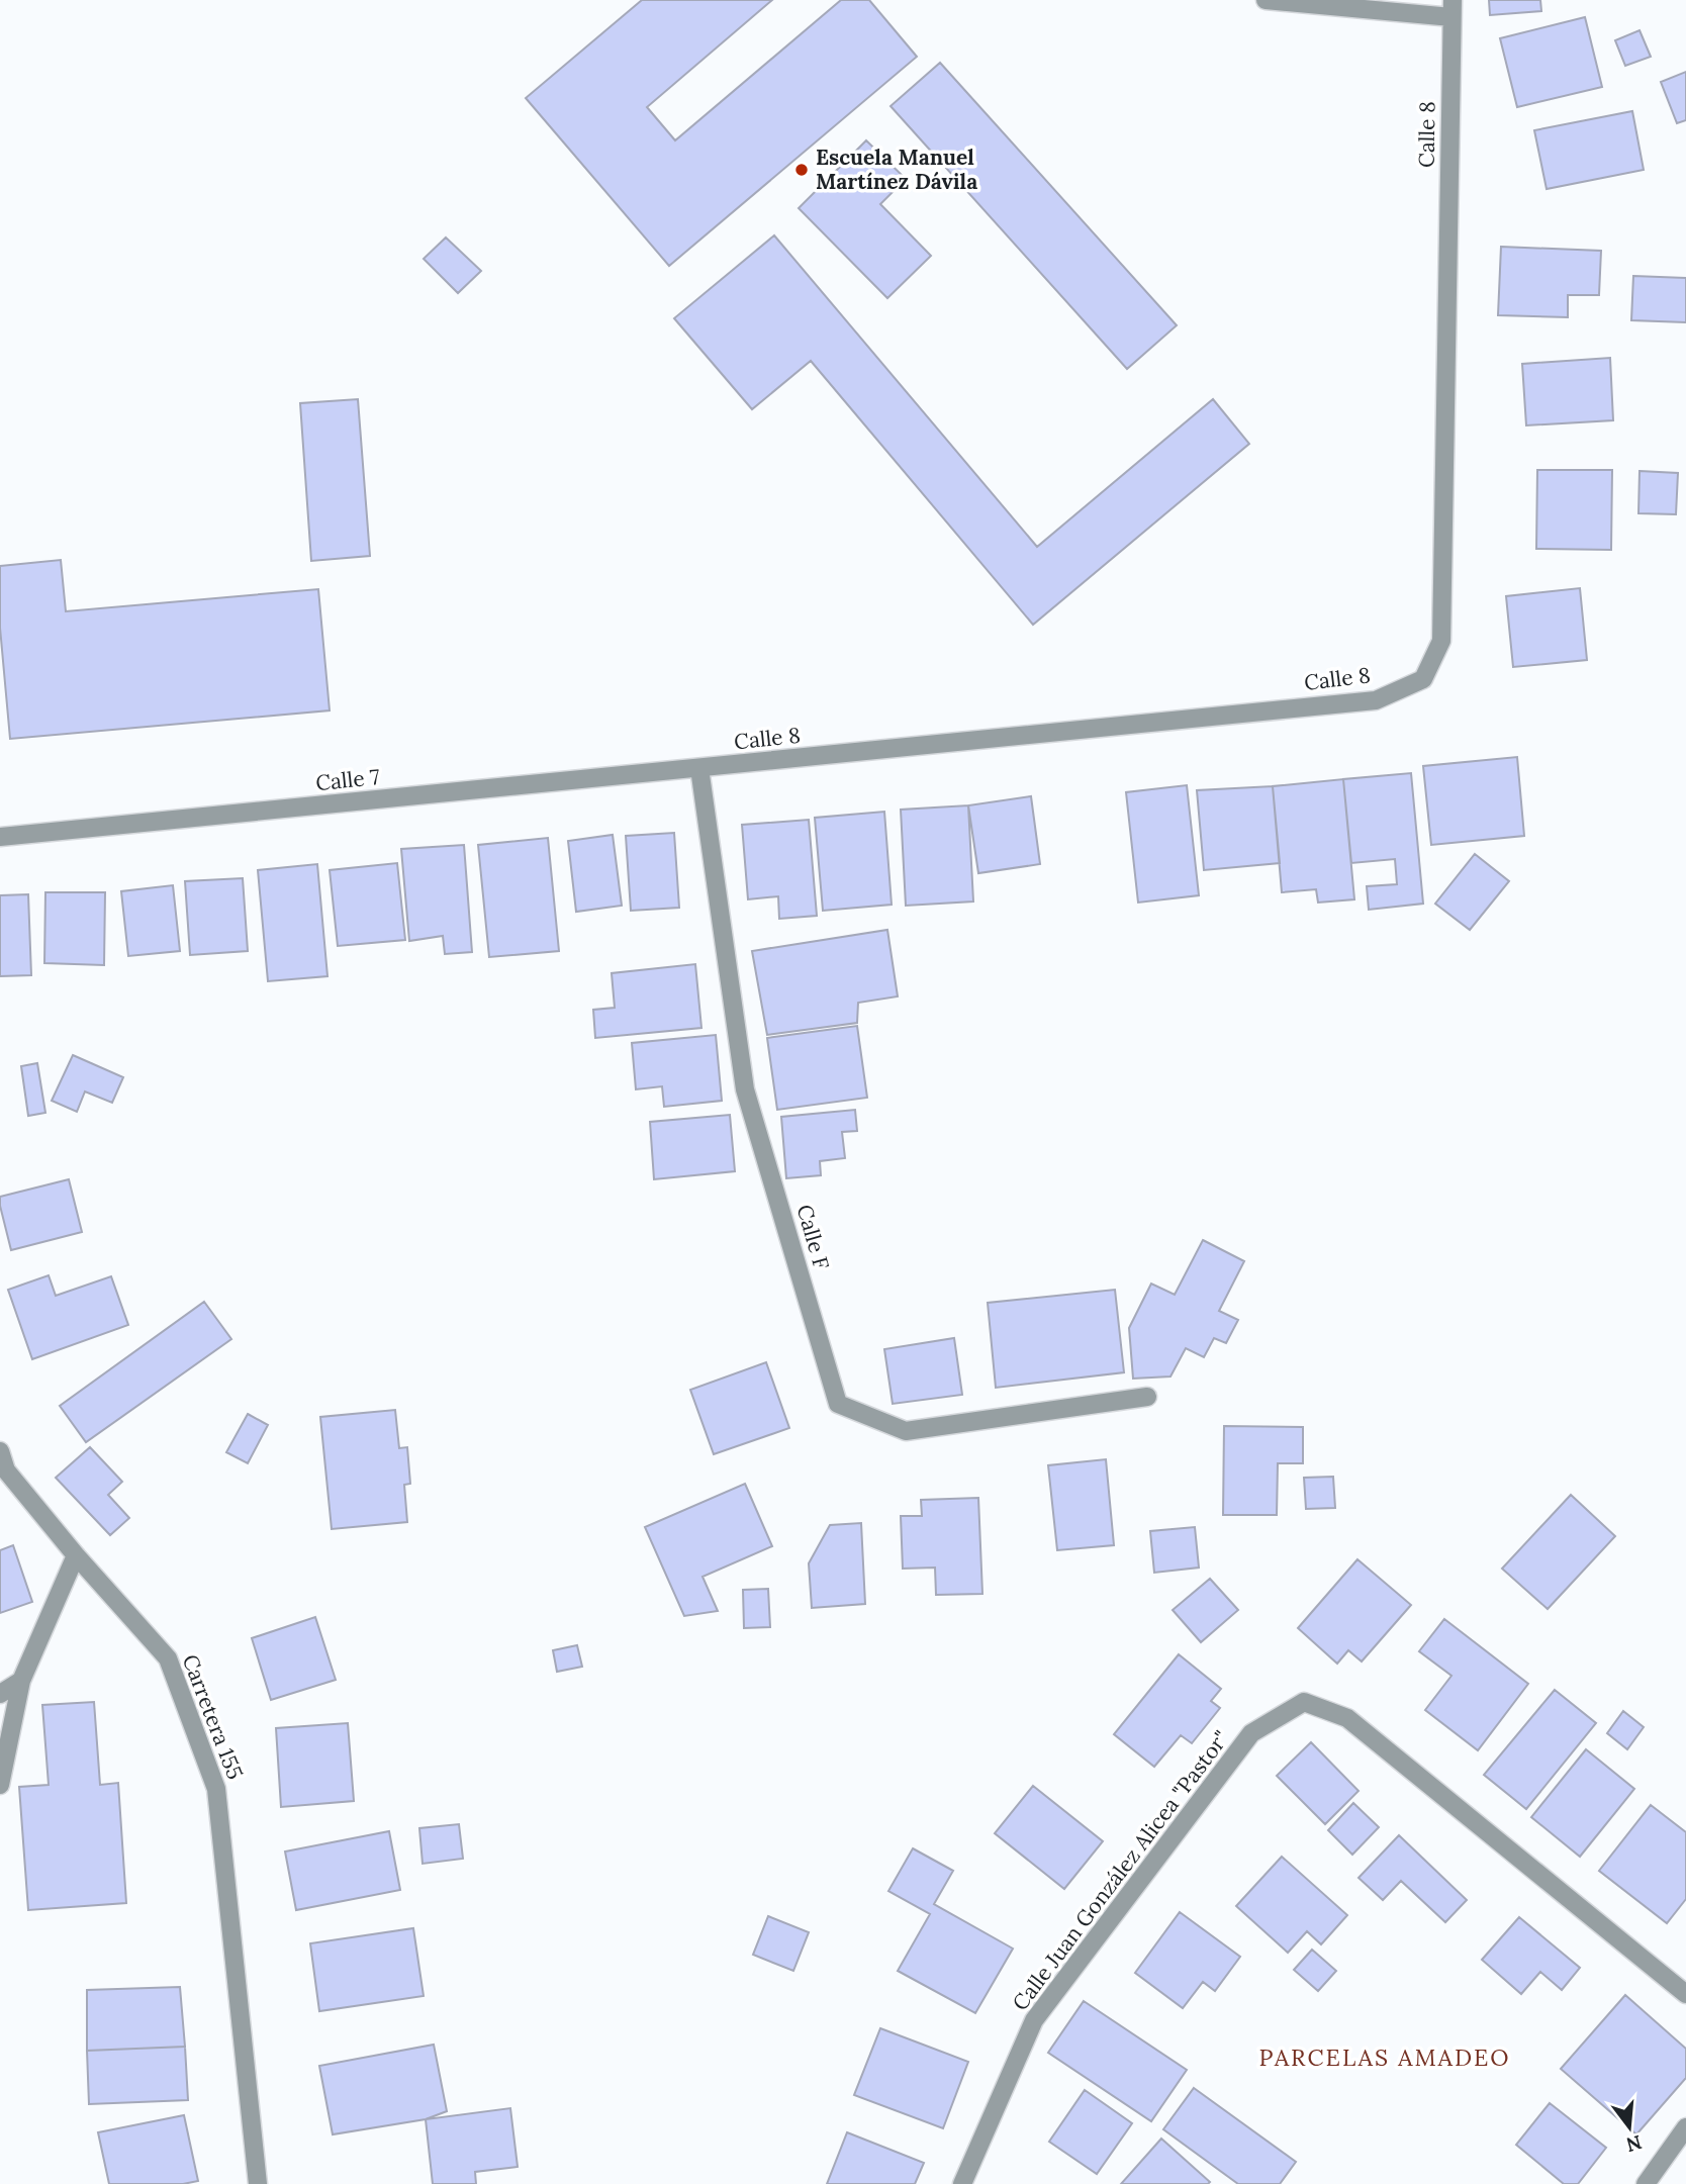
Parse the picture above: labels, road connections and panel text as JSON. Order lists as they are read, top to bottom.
{
  "streets": {
    "street": [
      "Calle 8",
      "Calle 7",
      "Calle F",
      "Carretera 155",
      "Calle Juan González Alicea \"Pastor\""
    ]
  },
  "crossings": [
    ["Calle 8", "Calle 7"],
    ["Calle 8", "Calle F"],
    ["Calle 7", "Calle F"]
  ],
  "districts": ["PARCELAS AMADEO"],
  "places": ["Escuela Manuel Martínez Dávila"],
  "north": "bottom"
}
